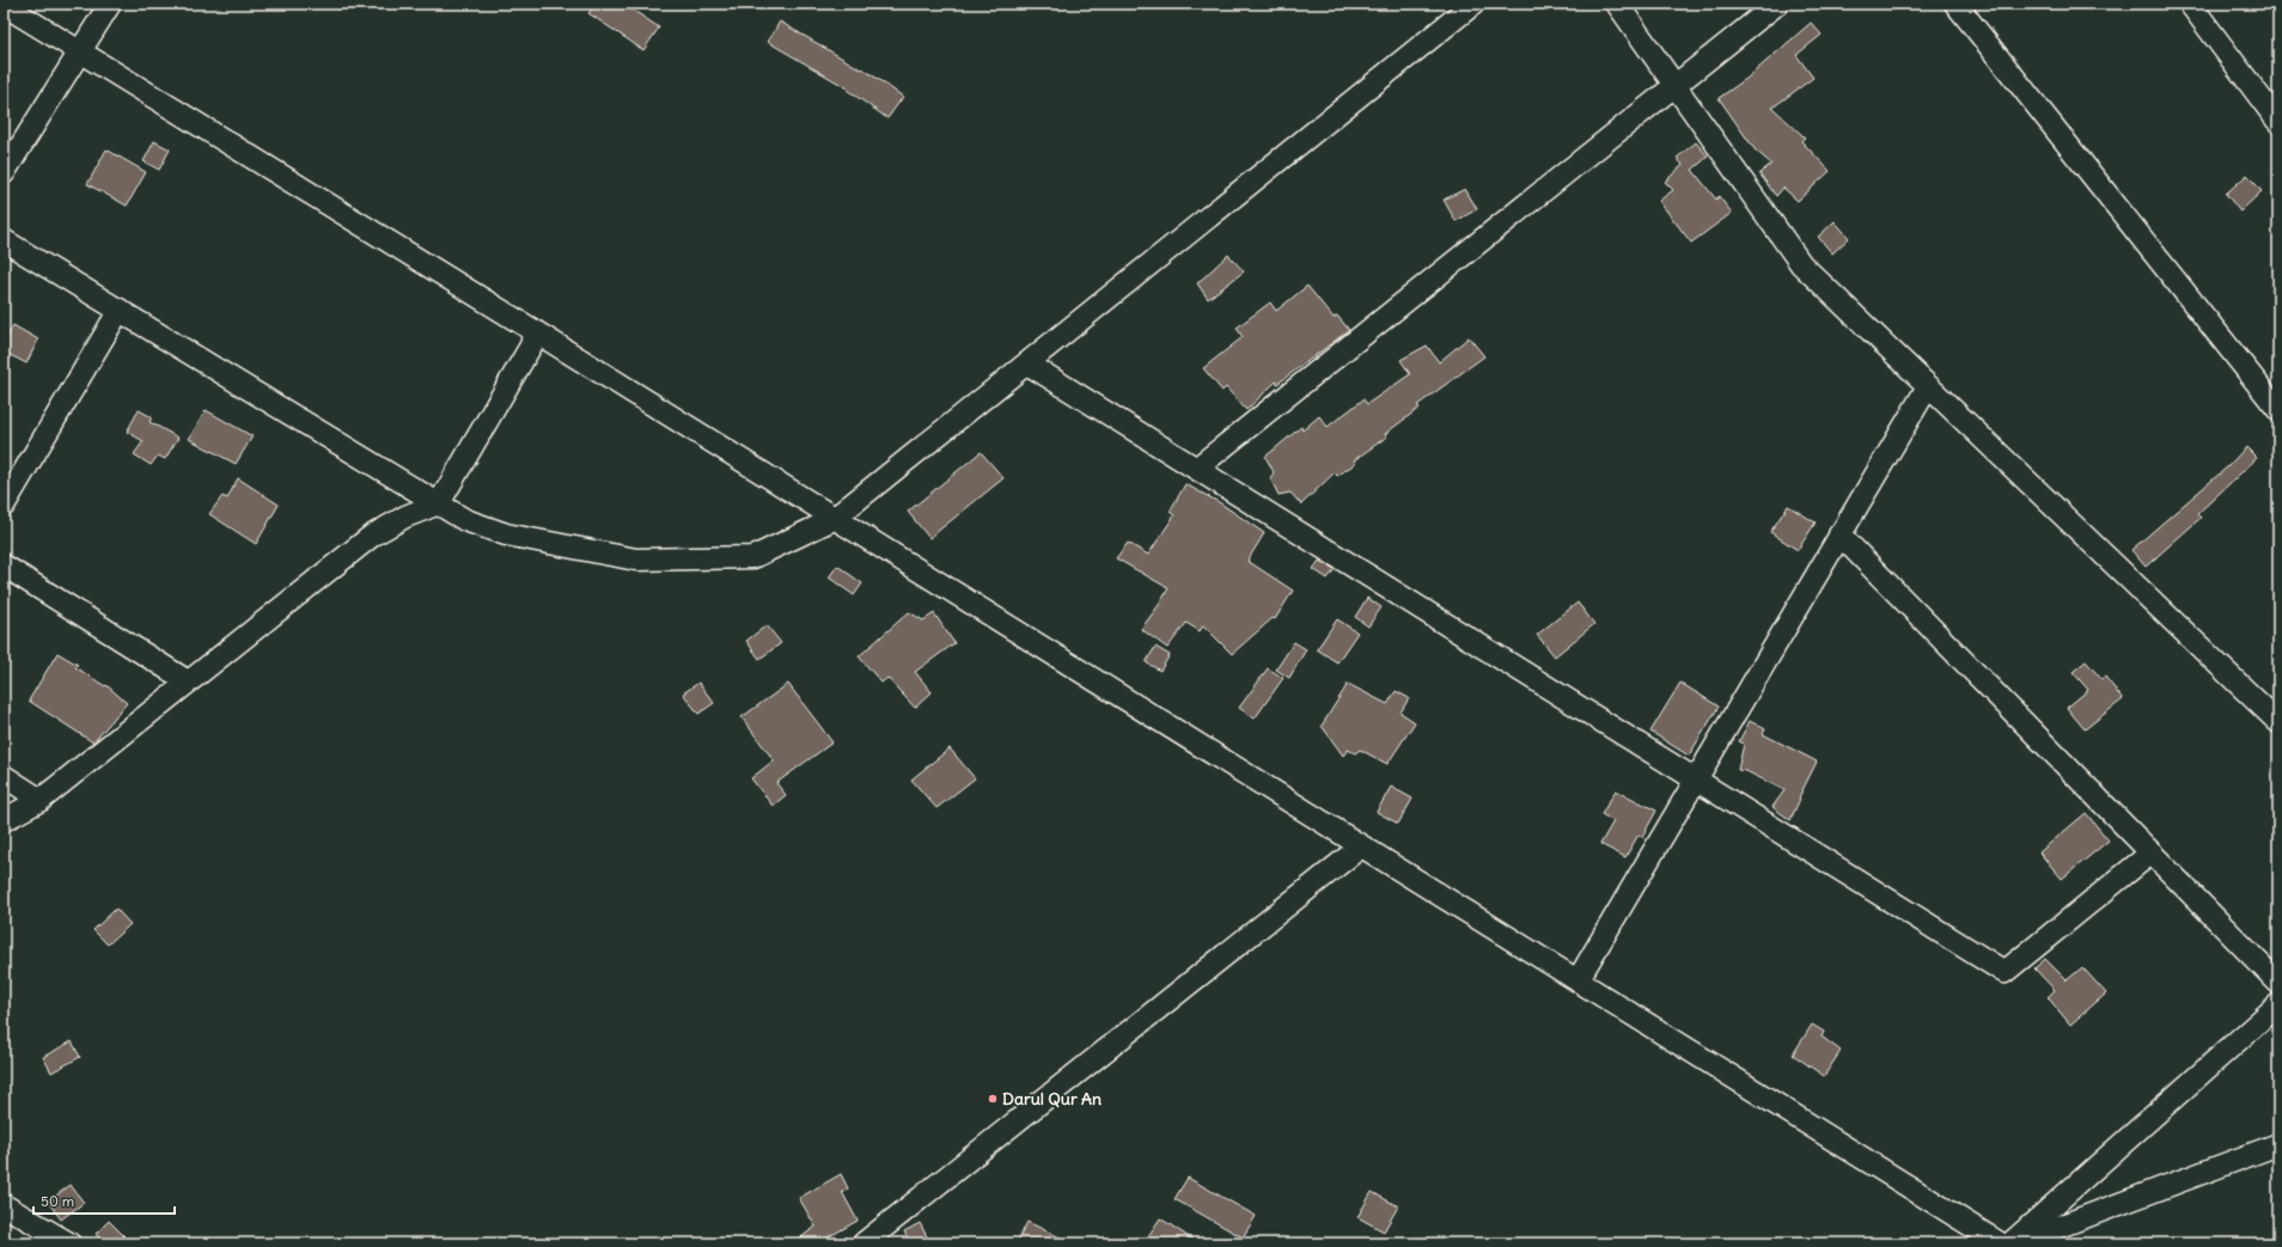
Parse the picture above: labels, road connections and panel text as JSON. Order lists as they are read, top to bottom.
{
  "places": ["Darul Qur An"],
  "scale_bar": "50 m"
}
